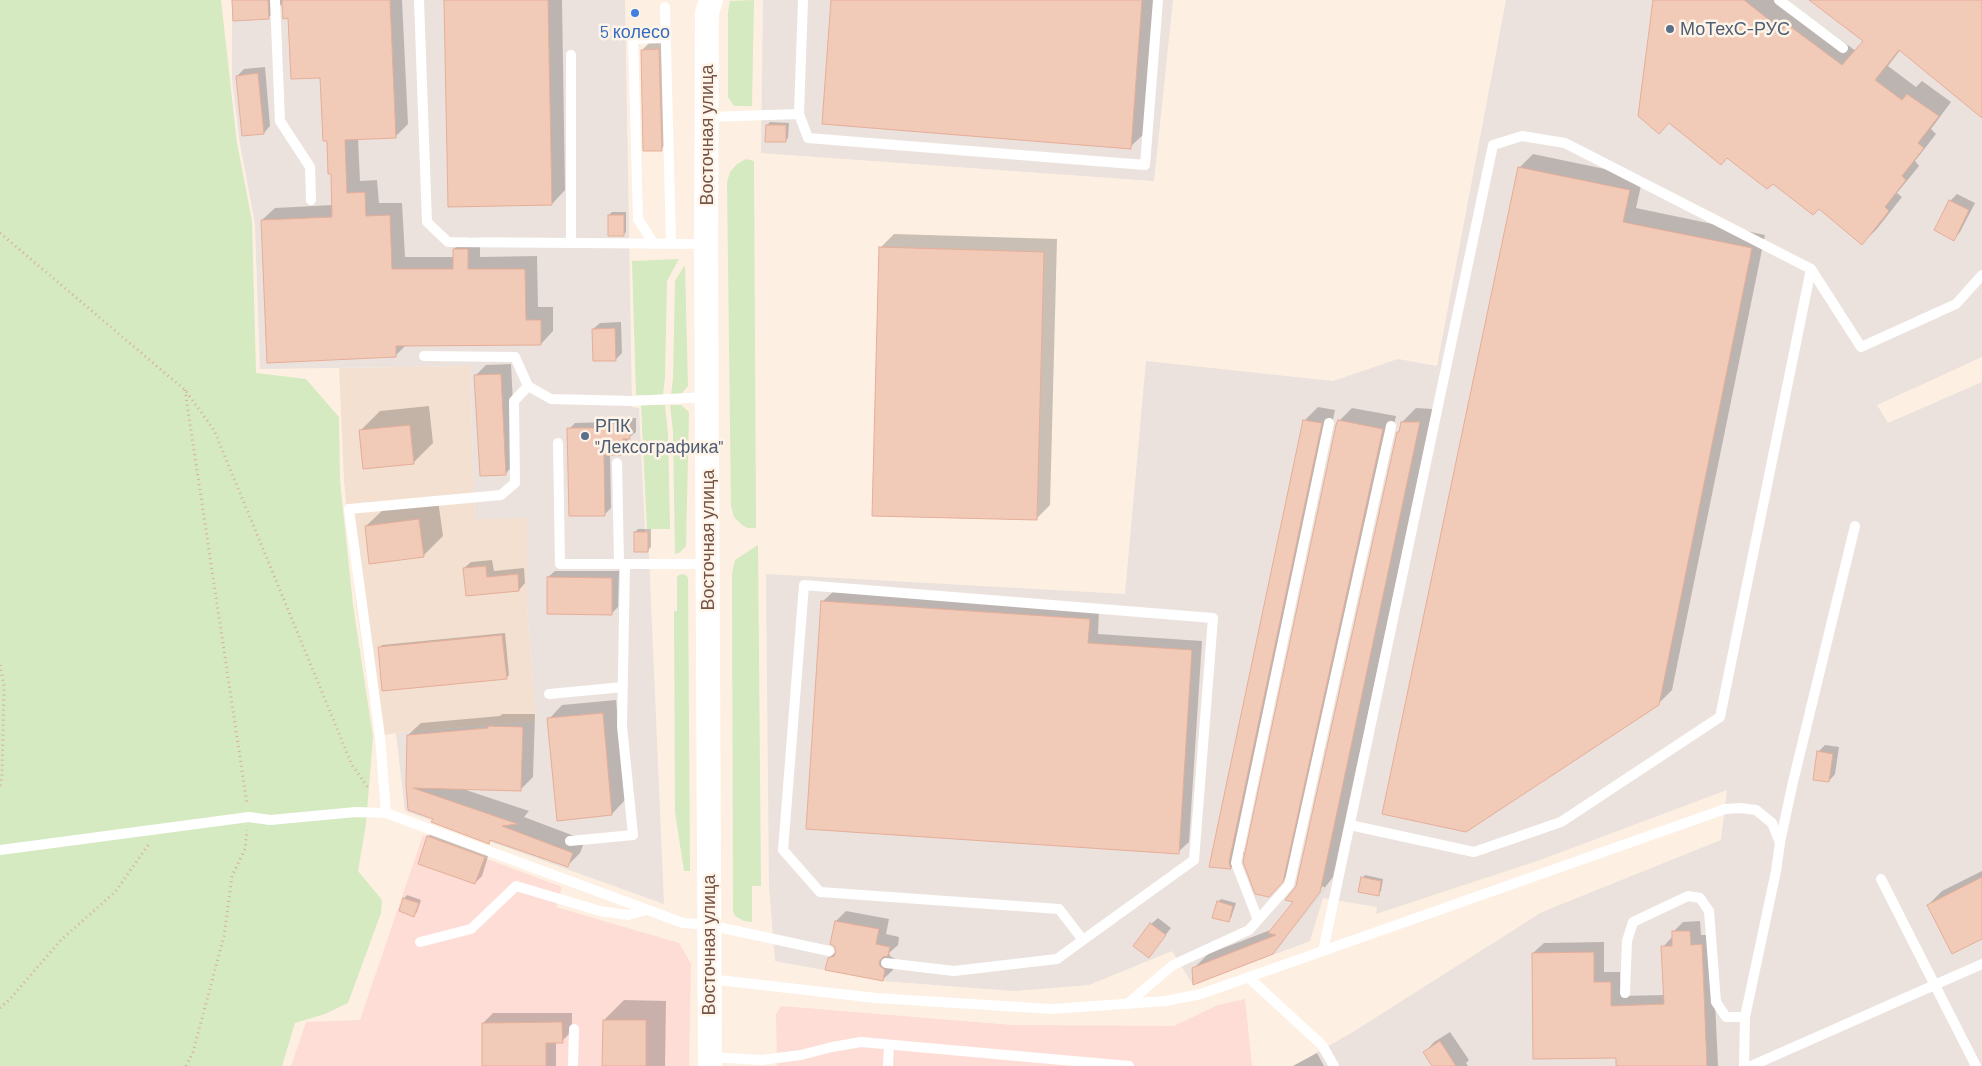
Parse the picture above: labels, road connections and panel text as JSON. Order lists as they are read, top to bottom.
{
  "streets": {
    "street": ["Восточная улица"]
  },
  "places": ["5 колесо", "МоТехС-РУС", "РПК \"Лексографика\""]
}
